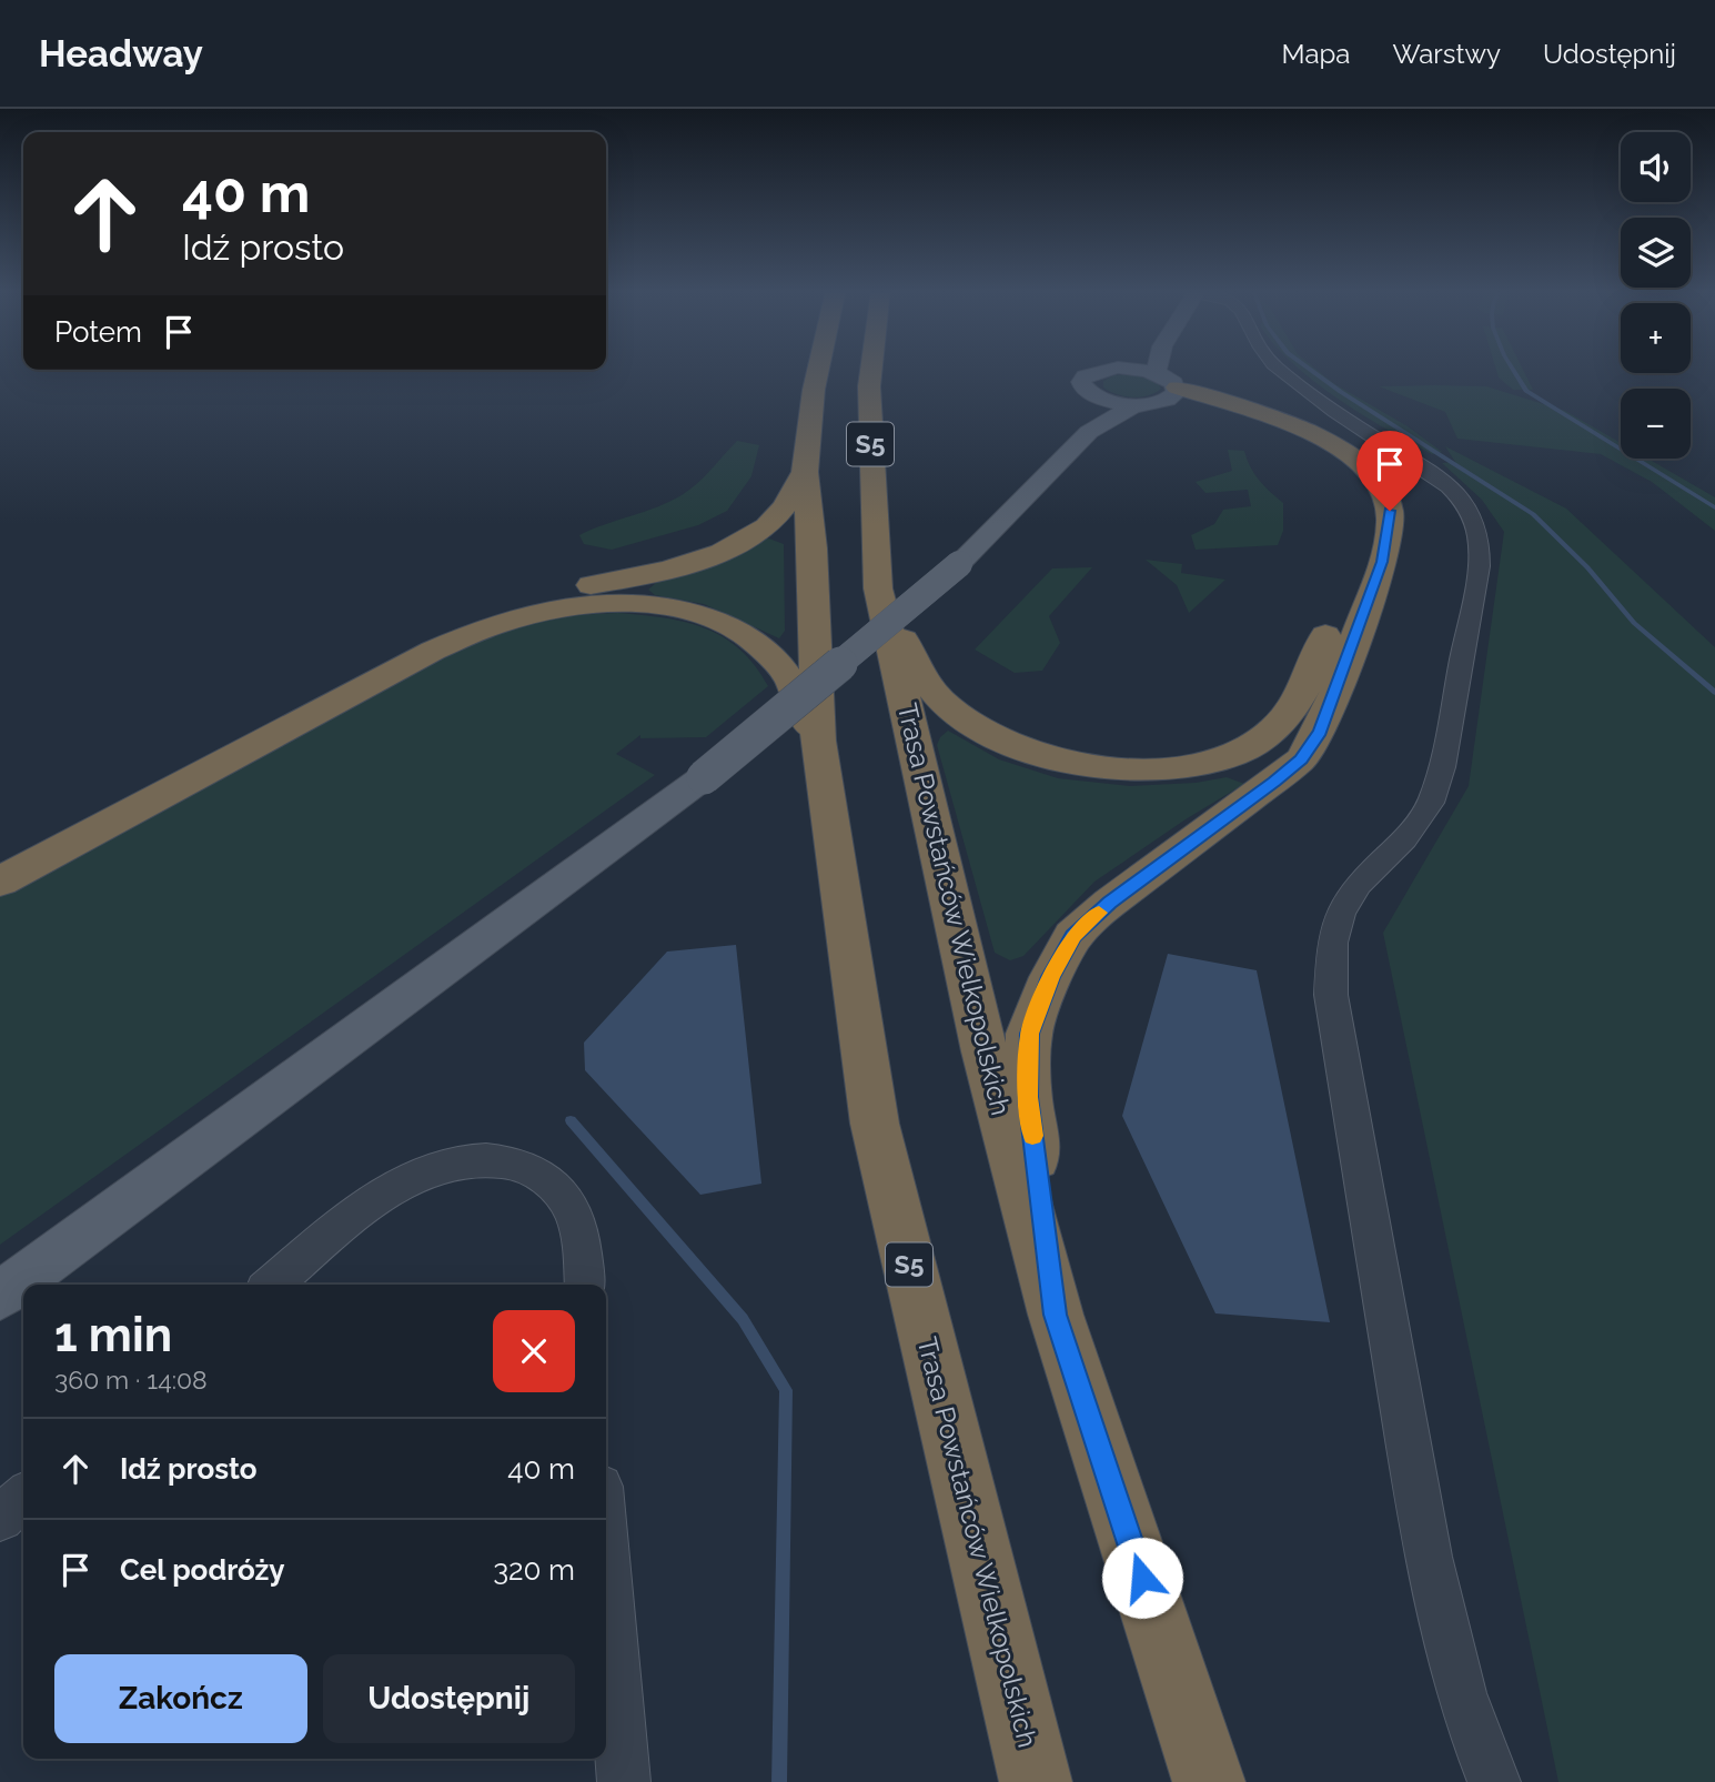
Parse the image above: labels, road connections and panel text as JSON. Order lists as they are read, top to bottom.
{
  "streets": {
    "highway": ["S5", "Trasa Powstańców Wielkopolskich"]
  },
  "page": {
    "header": "Headway",
    "nav": ["Mapa", "Warstwy", "Udostępnij"],
    "map_buttons": ["+", "−"],
    "turn": ["40 m", "Idź prosto"],
    "then": "Potem",
    "heading": ["1 min", "360 m · 14:08"],
    "list": [
      {
        "name": "Idź prosto",
        "value": "40 m"
      },
      {
        "name": "Cel podróży",
        "value": "320 m"
      }
    ],
    "buttons": ["Zakończ", "Udostępnij"]
  }
}
